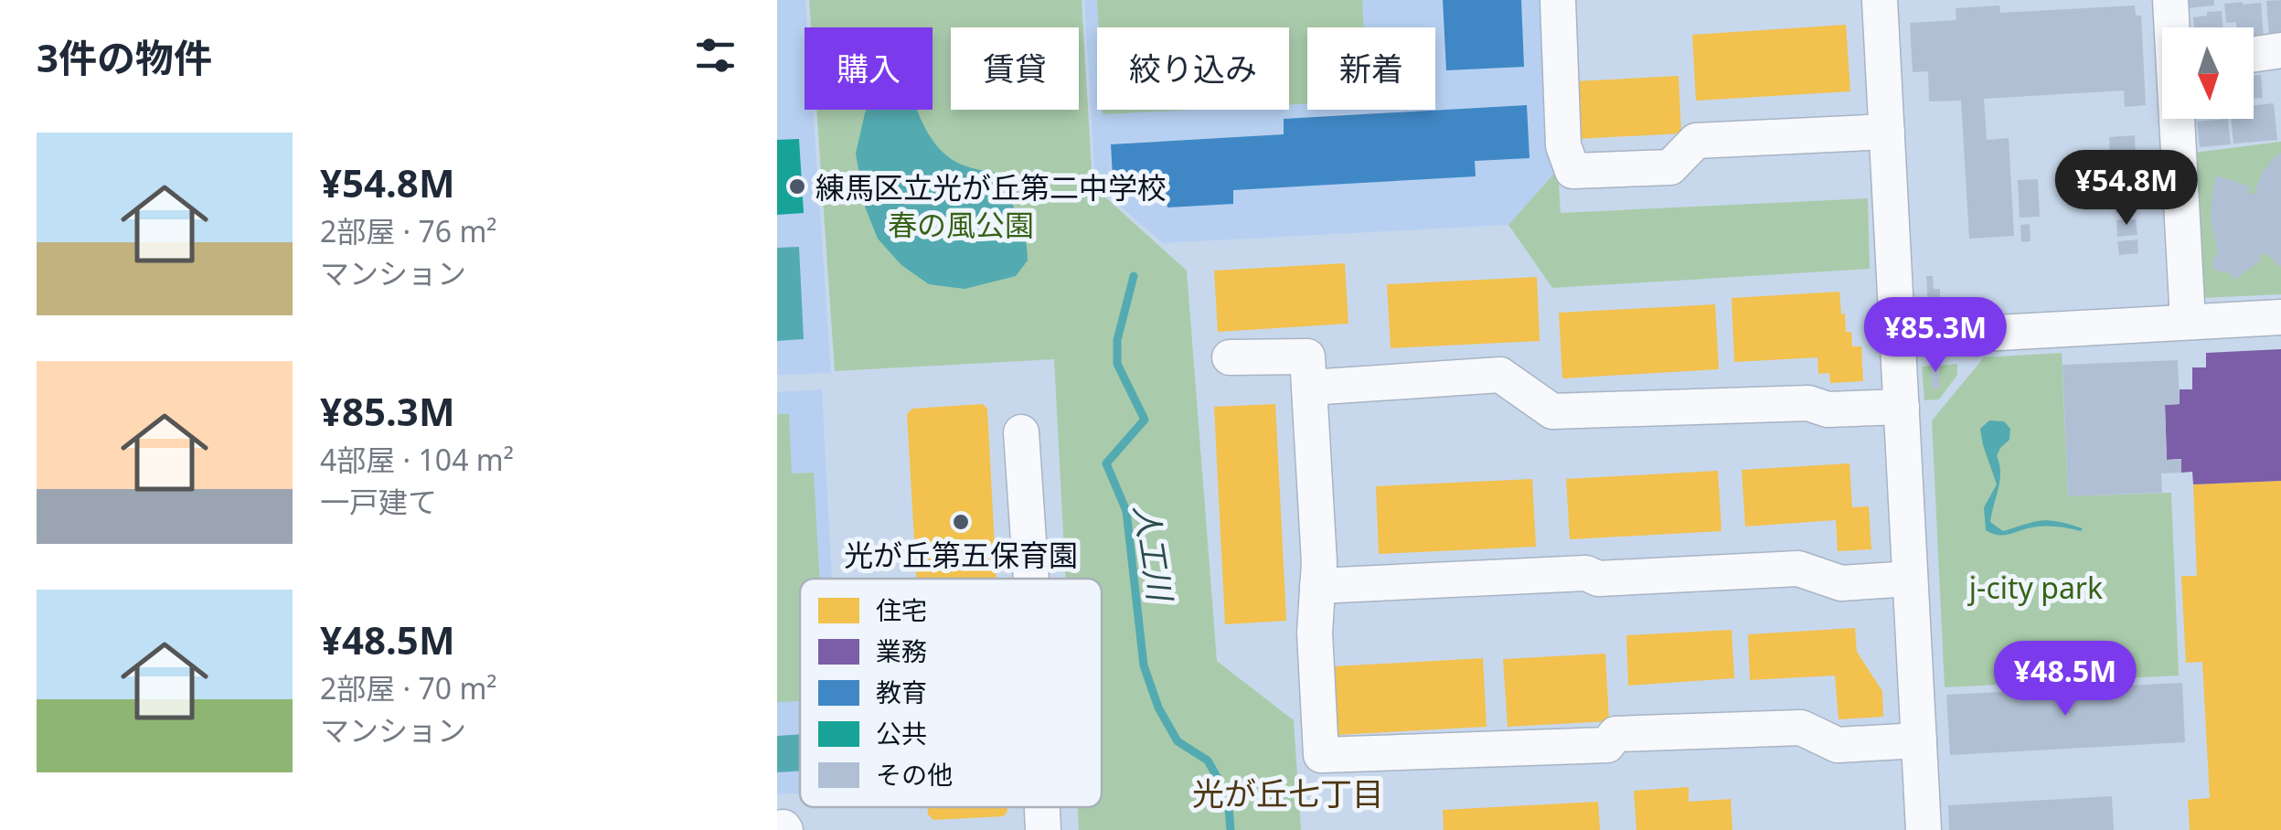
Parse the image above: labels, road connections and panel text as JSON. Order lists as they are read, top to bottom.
{
  "districts": ["光が丘七丁目"],
  "water": ["人工川"],
  "parks": ["春の風公園", "j-city park"],
  "places": ["練馬区立光が丘第二中学校", "光が丘第五保育園"],
  "legend": [
    "住宅",
    "業務",
    "教育",
    "公共",
    "その他"
  ],
  "north": "bottom",
  "page": {
    "heading": "3件の物件",
    "chip": [
      "購入",
      "賃貸",
      "絞り込み",
      "新着"
    ],
    "list": [
      {
        "name": "¥54.8M",
        "note": "2部屋 · 76 m² · マンション"
      },
      {
        "name": "¥85.3M",
        "note": "4部屋 · 104 m² · 一戸建て"
      },
      {
        "name": "¥48.5M",
        "note": "2部屋 · 70 m² · マンション"
      }
    ],
    "price": ["¥54.8M", "¥85.3M", "¥48.5M"]
  }
}
